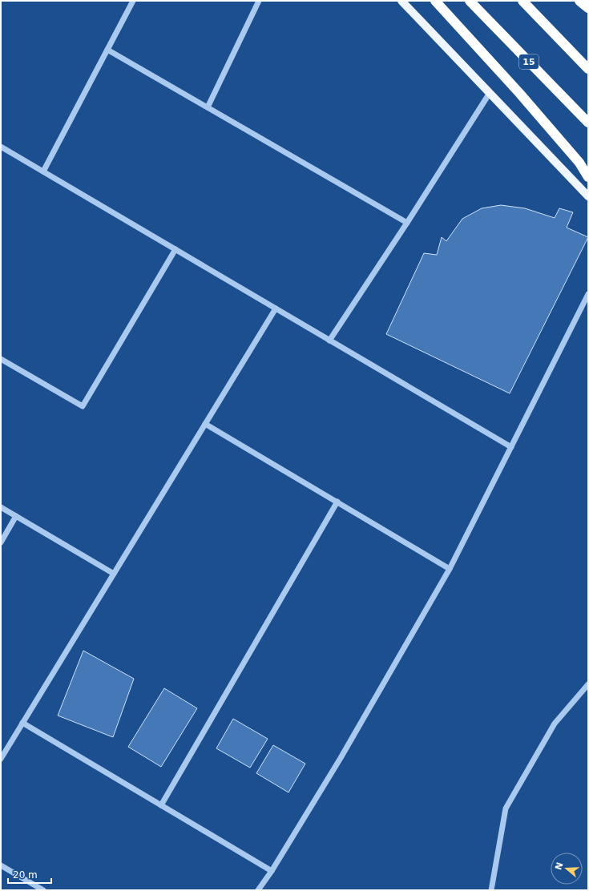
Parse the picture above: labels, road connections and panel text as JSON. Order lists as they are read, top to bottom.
{
  "streets": {
    "highway": ["15"]
  },
  "scale_bar": "20 m",
  "north": "left"
}
